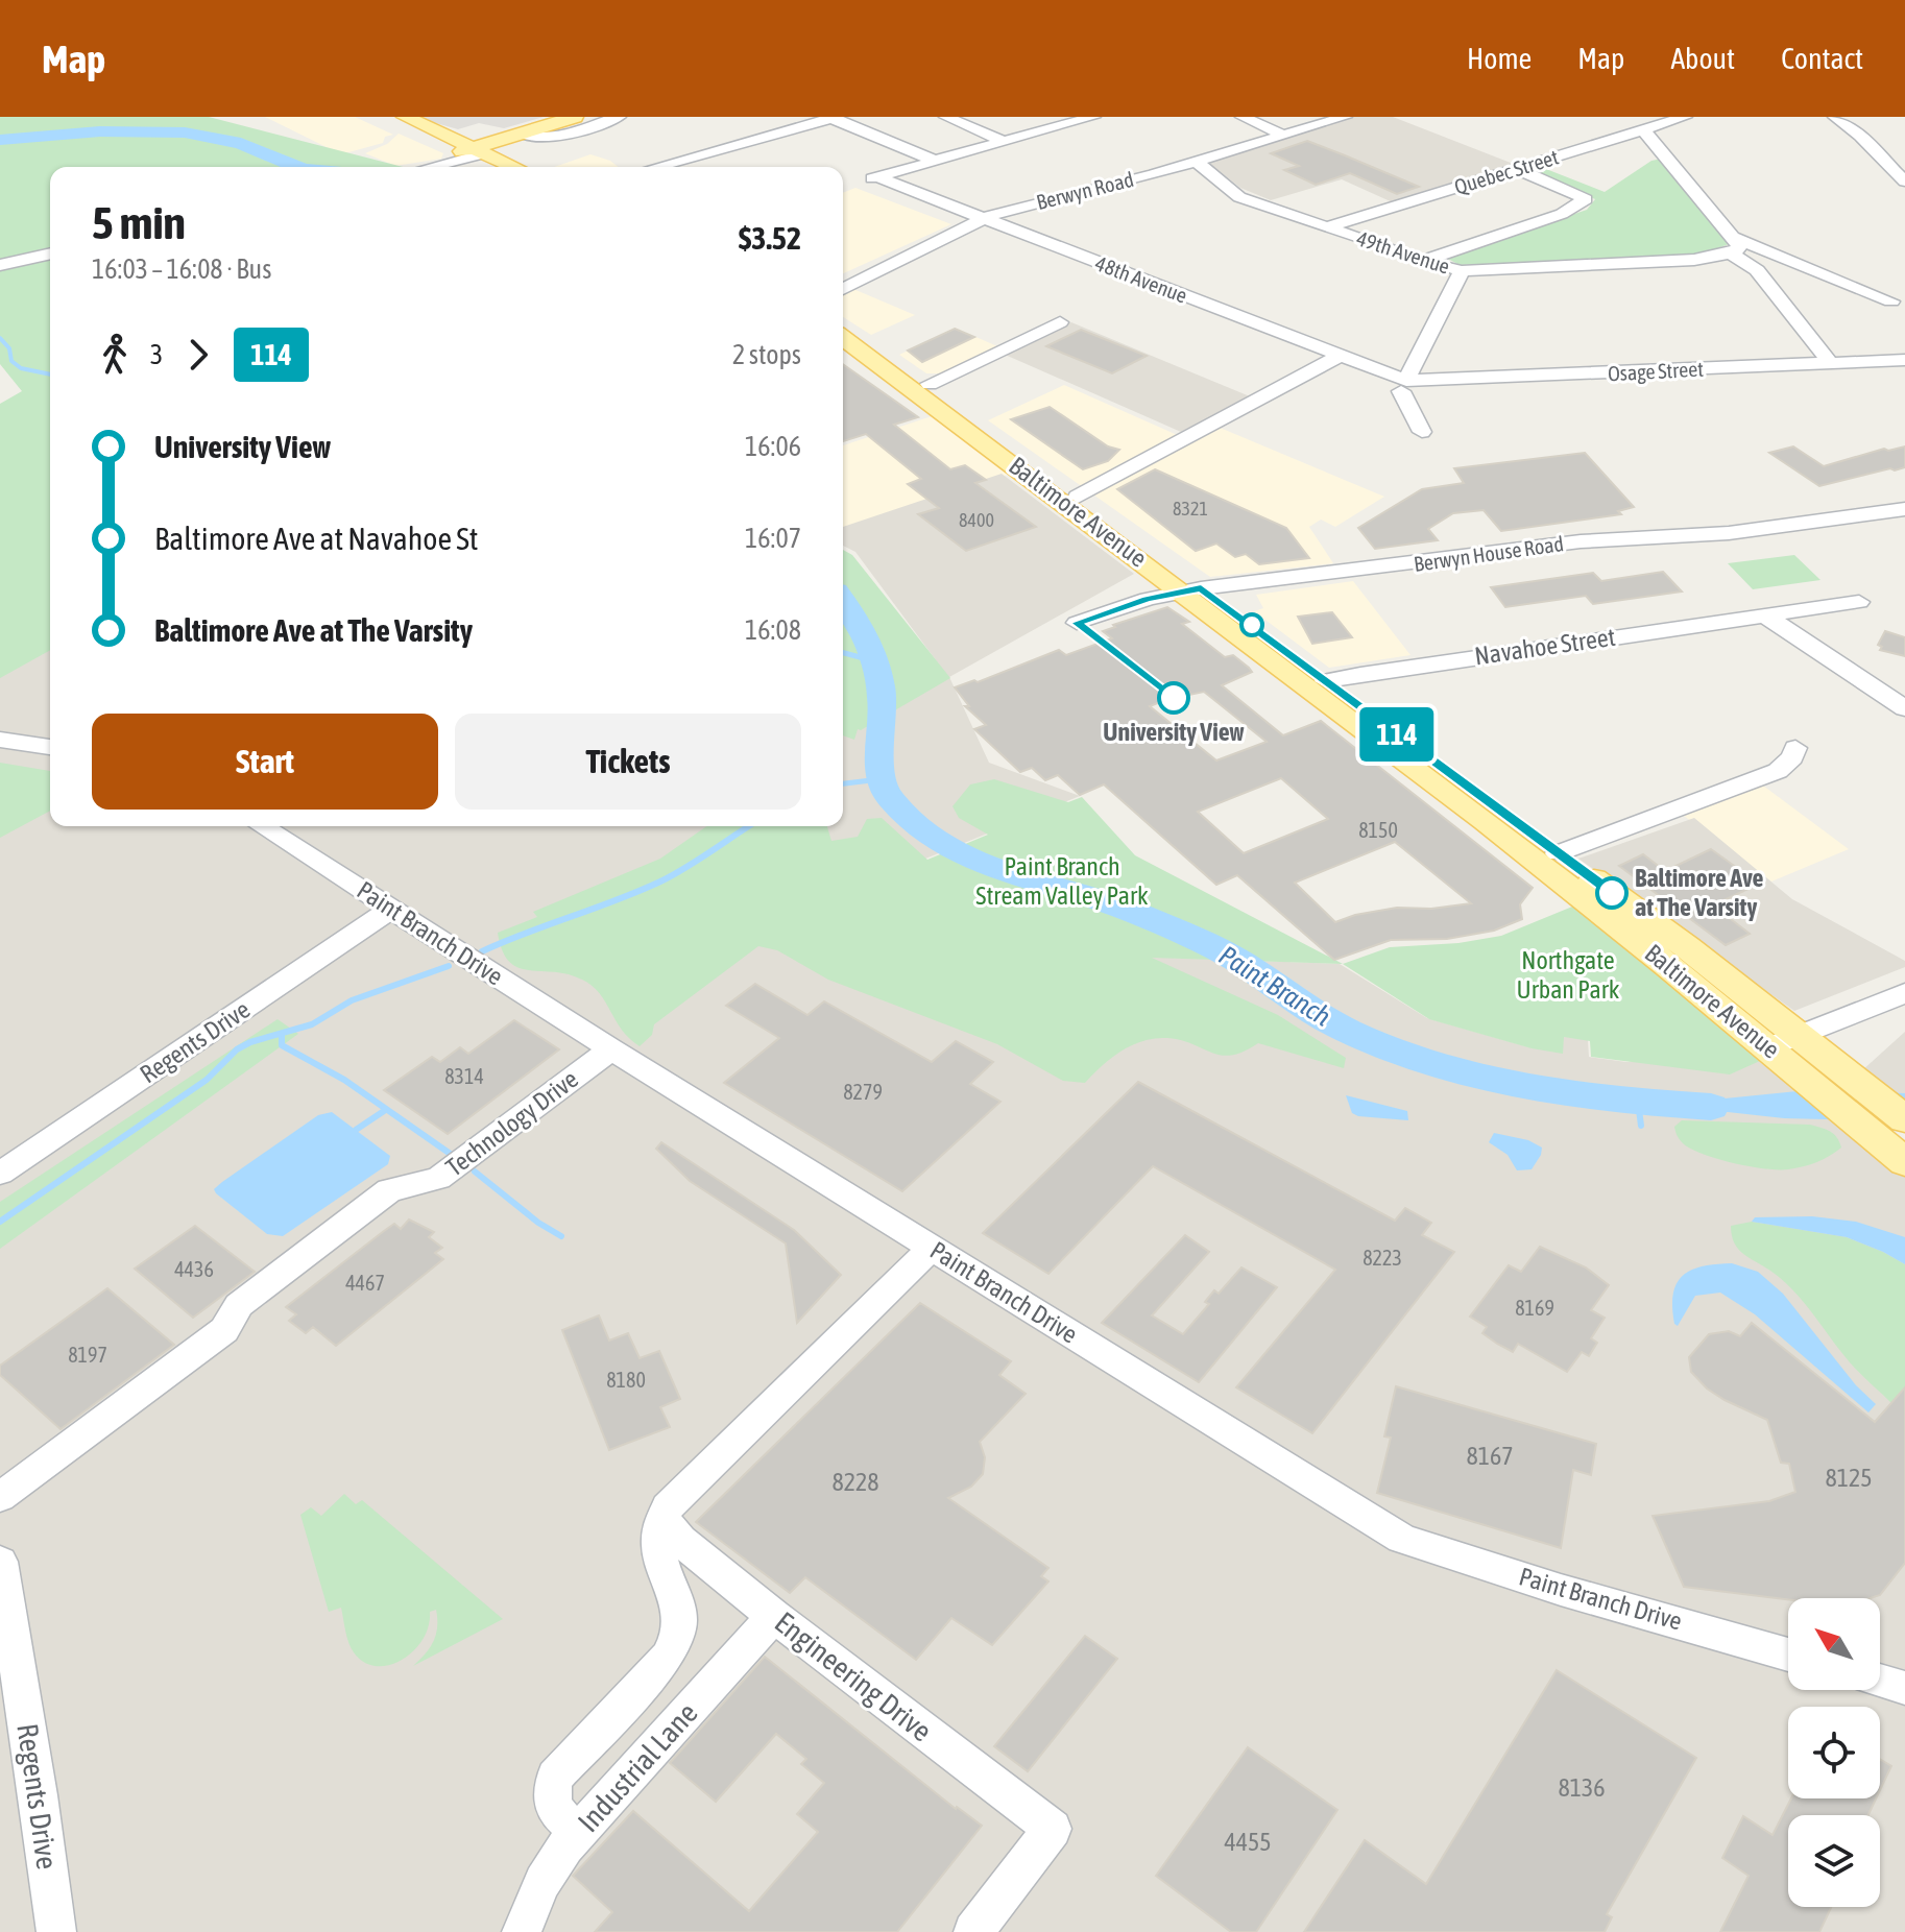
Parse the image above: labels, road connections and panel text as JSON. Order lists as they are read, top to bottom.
{
  "streets": {
    "main road": ["Baltimore Avenue"],
    "street": [
      "Quebec Street",
      "Berwyn Road",
      "49th Avenue",
      "48th Avenue",
      "Osage Street",
      "Berwyn House Road",
      "Navahoe Street",
      "Paint Branch Drive",
      "Regents Drive",
      "Technology Drive",
      "Engineering Drive",
      "Industrial Lane"
    ]
  },
  "crossings": [
    ["Quebec Street", "49th Avenue"],
    ["Berwyn Road", "49th Avenue"],
    ["Berwyn Road", "48th Avenue"],
    ["48th Avenue", "Osage Street"],
    ["Baltimore Avenue", "Berwyn House Road"],
    ["Baltimore Avenue", "Navahoe Street"],
    ["Paint Branch Drive", "Regents Drive"],
    ["Paint Branch Drive", "Technology Drive"],
    ["Engineering Drive", "Industrial Lane"]
  ],
  "water": ["Paint Branch"],
  "parks": ["Paint Branch Stream Valley Park", "Northgate Urban Park"],
  "places": ["University View", "Baltimore Ave at The Varsity"],
  "lines": ["bus line 114"],
  "house_numbers": [
    "8321",
    "8400",
    "8150",
    "8314",
    "8279",
    "8223",
    "4436",
    "4467",
    "8169",
    "8197",
    "8180",
    "8167",
    "8125",
    "8228",
    "8136",
    "4455"
  ],
  "north": "top left",
  "page": {
    "header": "Map",
    "nav": [
      "Home",
      "Map",
      "About",
      "Contact"
    ],
    "on_map": "114",
    "heading": ["5 min", "16:03 – 16:08 · Bus", "$3.52"],
    "legs": ["3", "114", "2 stops"],
    "list": [
      {
        "name": "University View",
        "value": "16:06"
      },
      {
        "name": "Baltimore Ave at Navahoe St",
        "value": "16:07"
      },
      {
        "name": "Baltimore Ave at The Varsity",
        "value": "16:08"
      }
    ],
    "buttons": ["Start", "Tickets"]
  }
}
